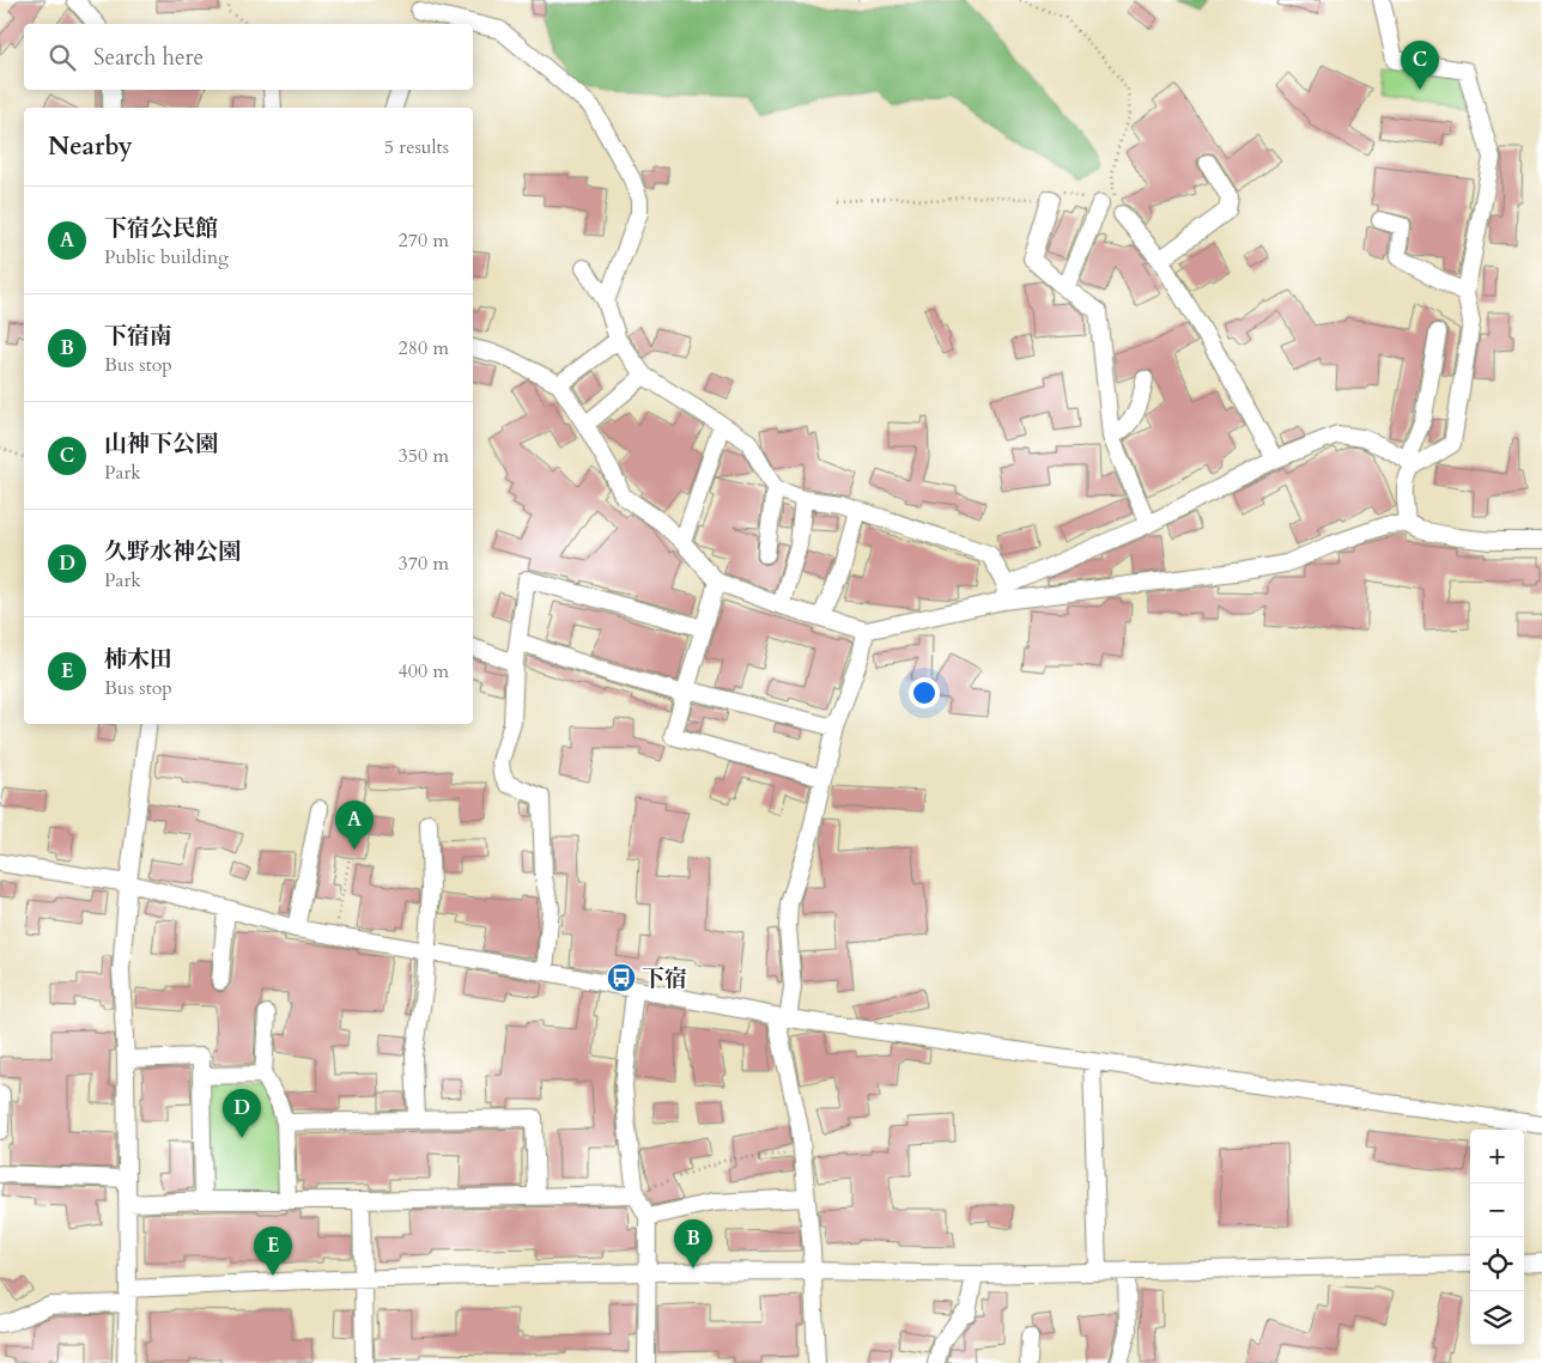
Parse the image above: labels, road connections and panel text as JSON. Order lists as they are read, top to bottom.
{
  "places": {
    "bus stop": ["下宿"]
  },
  "page": {
    "search": "Search here",
    "pins": [
      "C",
      "A",
      "D",
      "B",
      "E"
    ],
    "heading": ["Nearby", "5 results"],
    "list": [
      {
        "mark": "A",
        "name": "下宿公民館",
        "note": "Public building",
        "value": "270 m"
      },
      {
        "mark": "B",
        "name": "下宿南",
        "note": "Bus stop",
        "value": "280 m"
      },
      {
        "mark": "C",
        "name": "山神下公園",
        "note": "Park",
        "value": "350 m"
      },
      {
        "mark": "D",
        "name": "久野水神公園",
        "note": "Park",
        "value": "370 m"
      },
      {
        "mark": "E",
        "name": "柿木田",
        "note": "Bus stop",
        "value": "400 m"
      }
    ],
    "map_buttons": ["+", "−"]
  }
}
